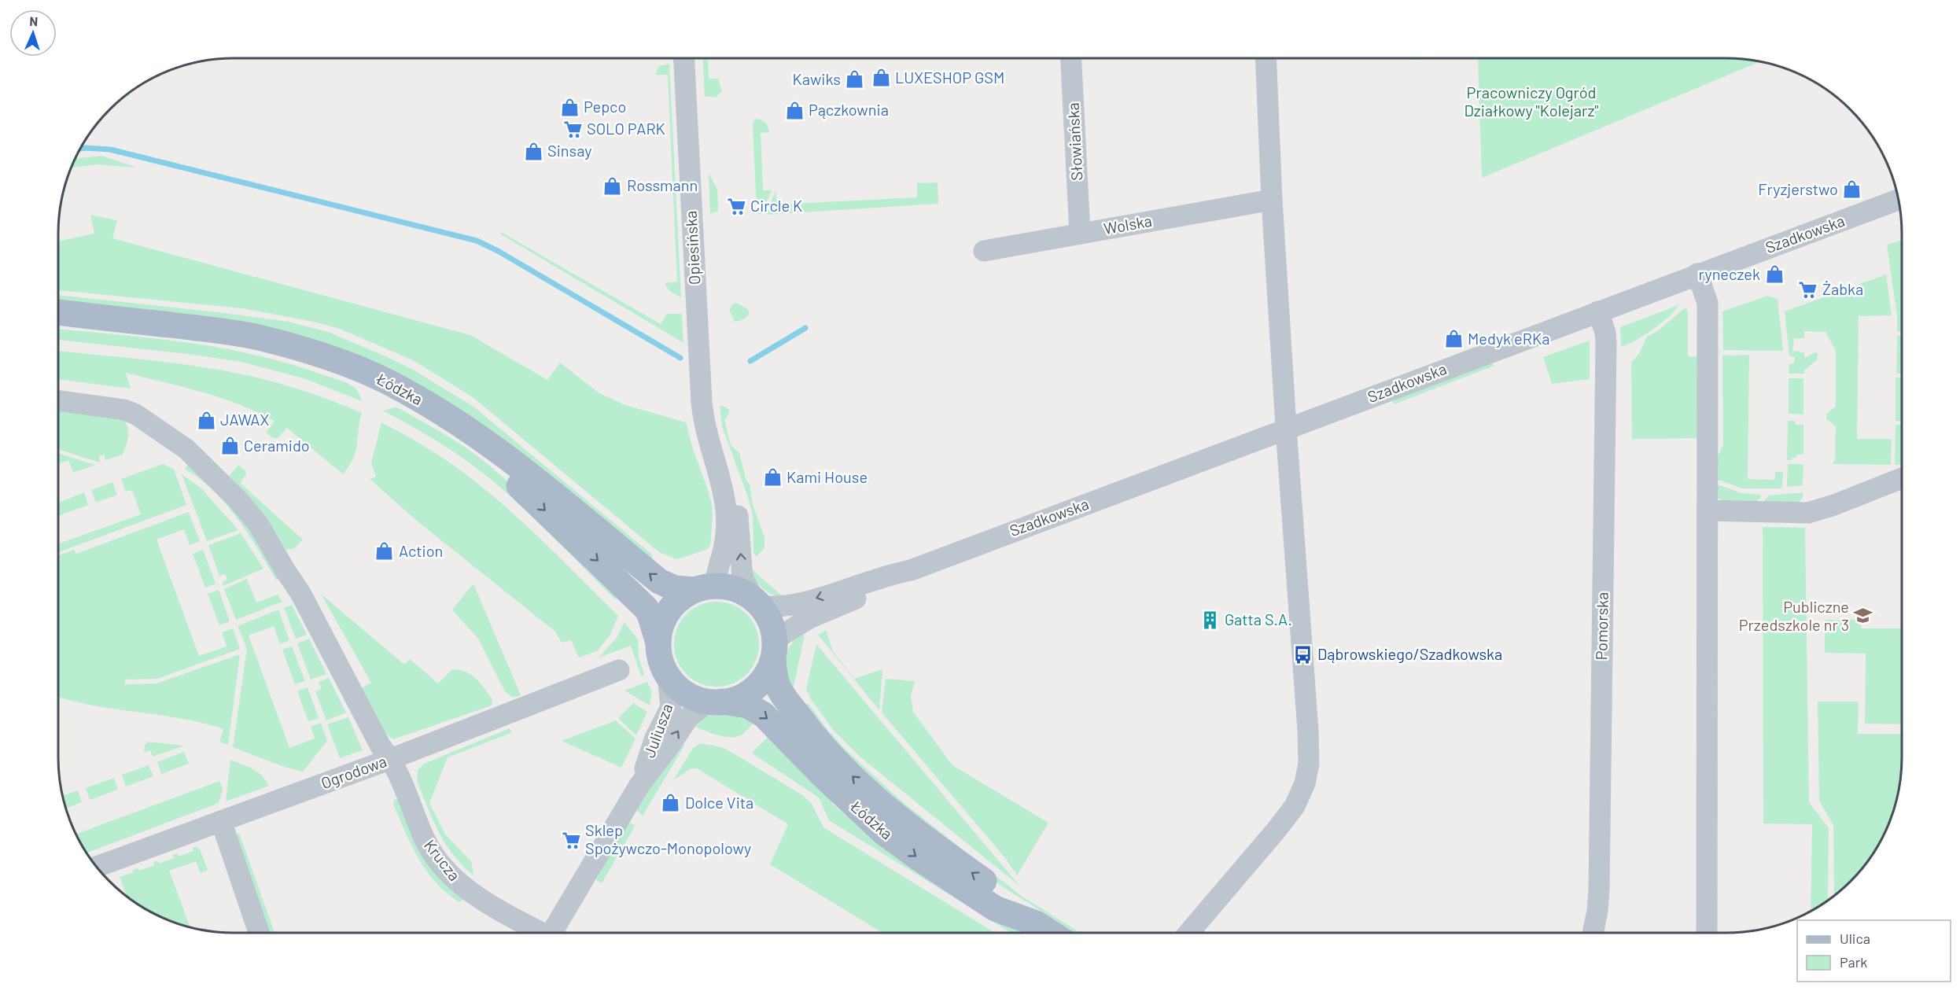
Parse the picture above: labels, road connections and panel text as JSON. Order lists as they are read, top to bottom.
{
  "streets": {
    "main road": ["Łódzka"],
    "street": [
      "Słowiańska",
      "Wolska",
      "Szadkowska",
      "Opiesińska",
      "Pomorska",
      "Juliusza",
      "Ogrodowa",
      "Krucza"
    ]
  },
  "crossings": [
    ["Słowiańska", "Wolska"],
    ["Szadkowska", "Opiesińska"],
    ["Szadkowska", "Łódzka"],
    ["Szadkowska", "Pomorska"],
    ["Szadkowska", "Juliusza"],
    ["Opiesińska", "Łódzka"],
    ["Opiesińska", "Juliusza"],
    ["Łódzka", "Juliusza"],
    ["Ogrodowa", "Krucza"]
  ],
  "parks": ["Pracowniczy Ogród Działkowy \"Kolejarz\""],
  "places": {
    "shop": [
      "LUXESHOP GSM",
      "Kawiks",
      "Pepco",
      "Pączkownia",
      "Sinsay",
      "Rossmann",
      "Fryzjerstwo",
      "ryneczek",
      "Medyk eRKa",
      "JAWAX",
      "Ceramido",
      "Kami House",
      "Action",
      "Dolce Vita"
    ],
    "supermarket": [
      "SOLO PARK",
      "Circle K",
      "Żabka",
      "Sklep Spożywczo-Monopolowy"
    ],
    "school or university": ["Publiczne Przedszkole nr 3"],
    "building": ["Gatta S.A."],
    "bus stop": ["Dąbrowskiego/Szadkowska"]
  },
  "legend": ["Ulica", "Park"],
  "north": "top"
}
